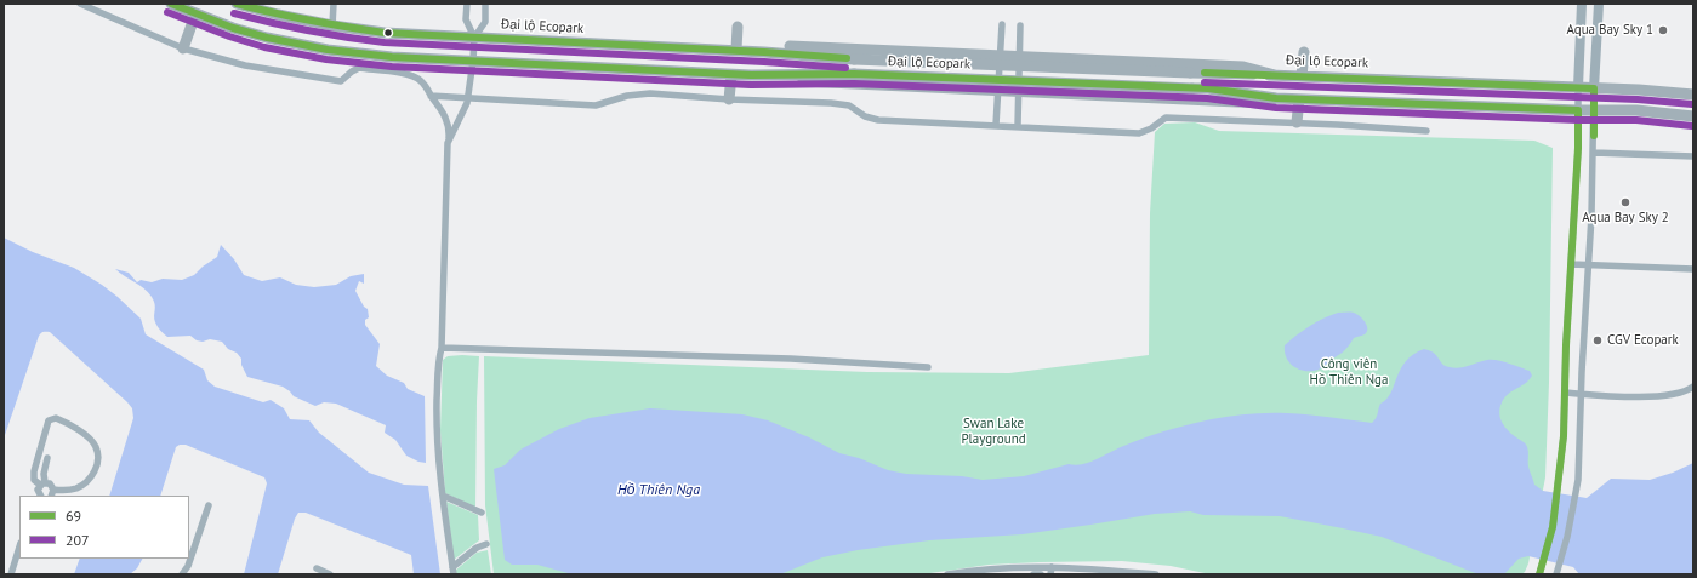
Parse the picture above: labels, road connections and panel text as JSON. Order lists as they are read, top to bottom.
{
  "streets": {
    "highway": ["Đại lộ Ecopark"]
  },
  "water": ["Hồ Thiên Nga"],
  "parks": ["Công viên Hồ Thiên Nga", "Swan Lake Playground"],
  "places": ["Aqua Bay Sky 1", "Aqua Bay Sky 2", "CGV Ecopark"],
  "lines": ["transit line 69", "transit line 207"],
  "legend": ["69", "207"]
}
